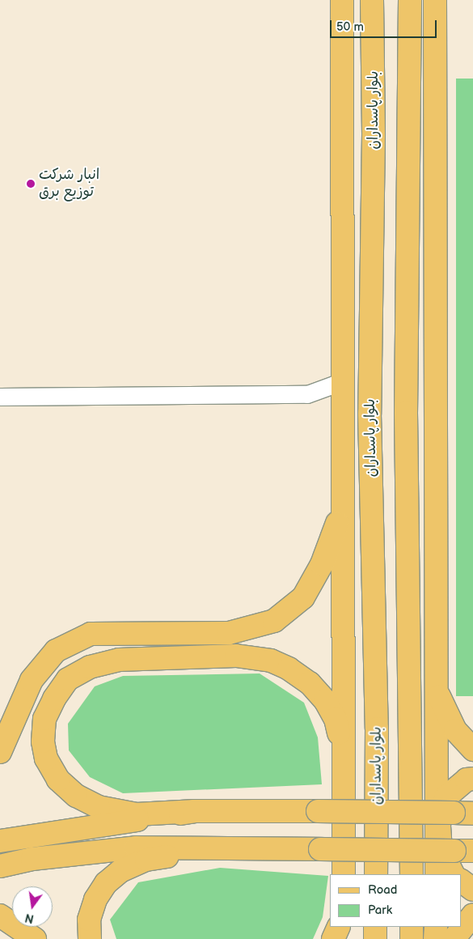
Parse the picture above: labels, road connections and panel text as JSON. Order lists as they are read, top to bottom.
{
  "streets": {
    "main road": ["بلوار پاسداران"]
  },
  "places": ["انبار شرکت توزیع برق"],
  "legend": ["Road", "Park"],
  "scale_bar": "50 m",
  "north": "bottom"
}
